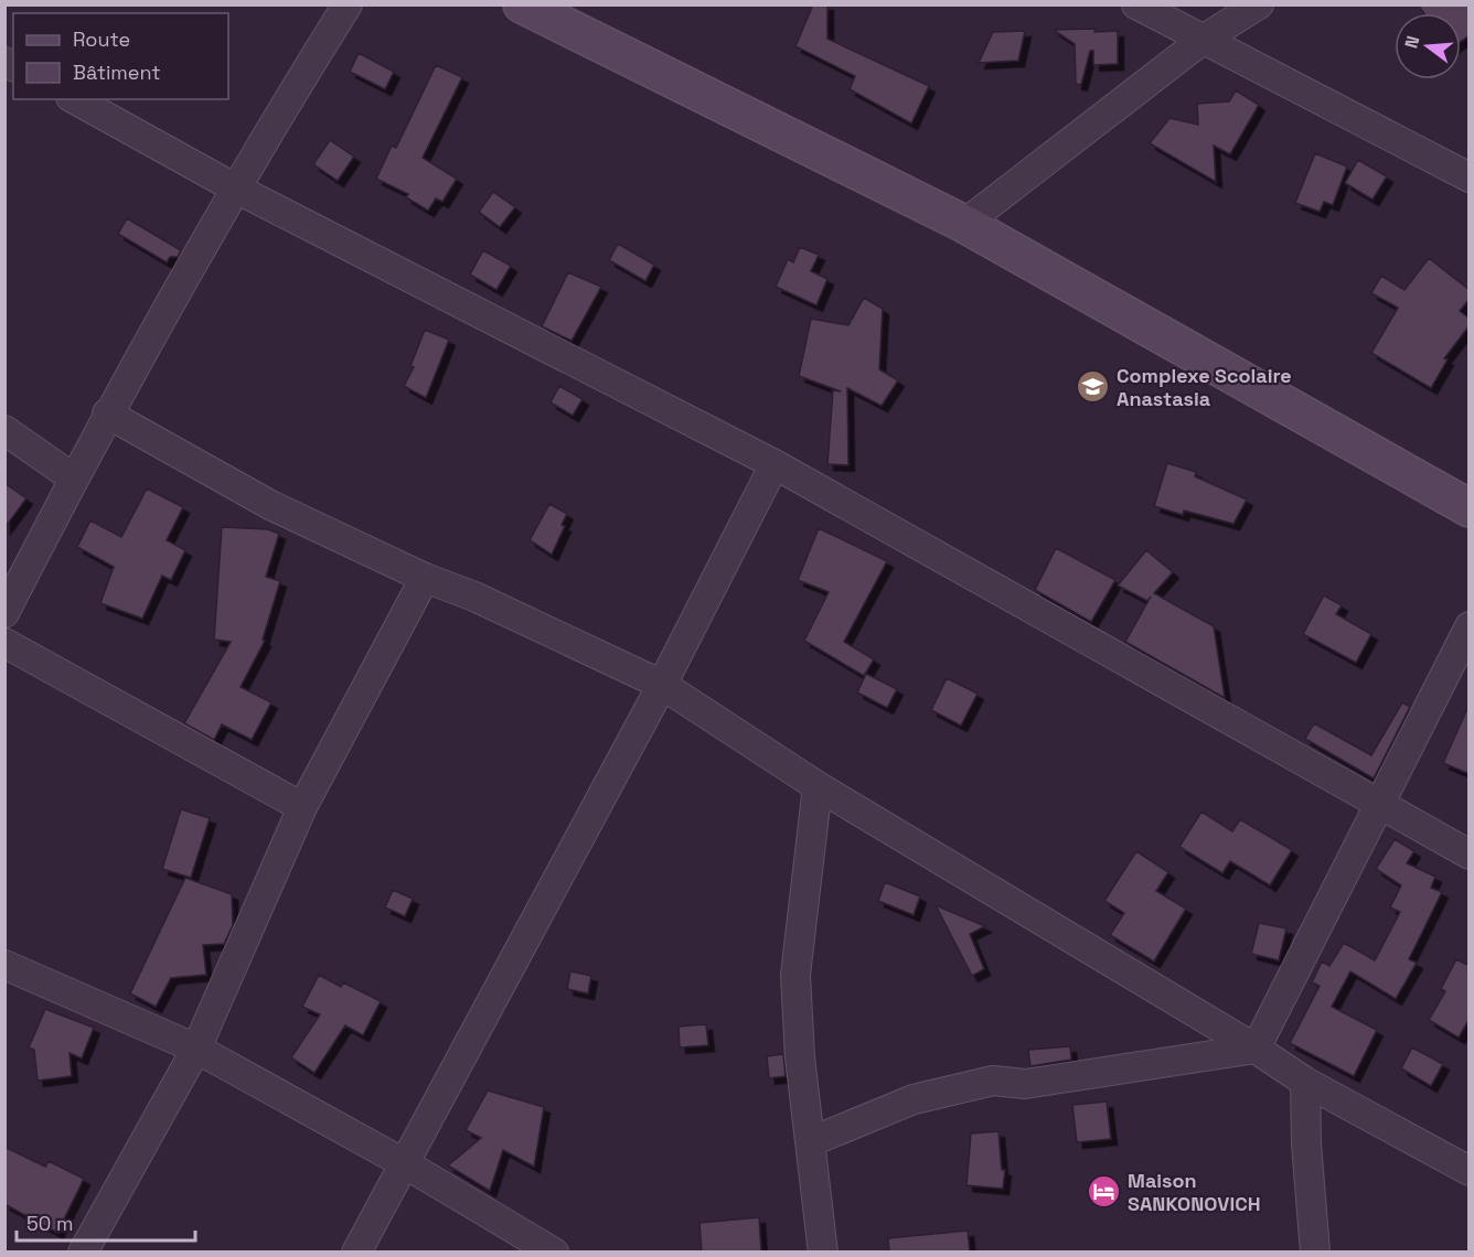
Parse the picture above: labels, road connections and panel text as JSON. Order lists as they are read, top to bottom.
{
  "places": {
    "school or university": ["Complexe Scolaire Anastasia"],
    "hotel": ["Maison SANKONOVICH"]
  },
  "legend": ["Route", "Bâtiment"],
  "scale_bar": "50 m",
  "north": "left"
}
